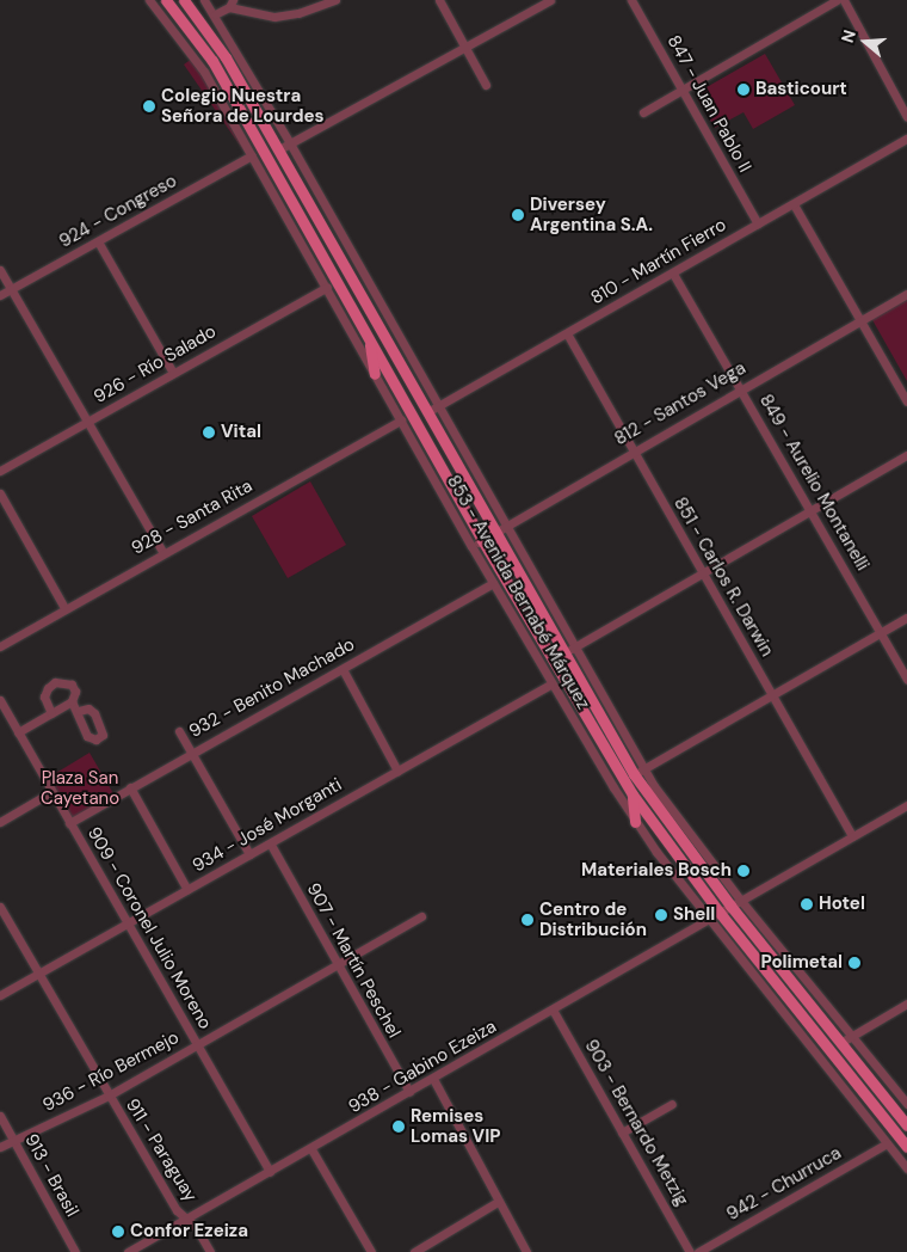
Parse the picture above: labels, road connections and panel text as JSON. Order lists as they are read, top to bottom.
{
  "streets": {
    "main road": ["853 - Avenida Bernabé Márquez"],
    "street": [
      "847 - Juan Pablo II",
      "924 - Congreso",
      "810 - Martín Fierro",
      "926 - Río Salado",
      "812 - Santos Vega",
      "849 - Aurelio Montanelli",
      "928 - Santa Rita",
      "851 - Carlos R. Darwin",
      "932 - Benito Machado",
      "934 - José Morganti",
      "909 - Coronel Julio Moreno",
      "907 - Martín Peschel",
      "938 - Gabino Ezeiza",
      "936 - Río Bermejo",
      "903 - Bernardo Metzig",
      "911 - Paraguay",
      "913 - Brasil",
      "942 - Churruca"
    ]
  },
  "crossings": [
    ["847 - Juan Pablo II", "810 - Martín Fierro"],
    ["924 - Congreso", "853 - Avenida Bernabé Márquez"],
    ["810 - Martín Fierro", "849 - Aurelio Montanelli"],
    ["810 - Martín Fierro", "851 - Carlos R. Darwin"],
    ["810 - Martín Fierro", "853 - Avenida Bernabé Márquez"],
    ["926 - Río Salado", "853 - Avenida Bernabé Márquez"],
    ["812 - Santos Vega", "849 - Aurelio Montanelli"],
    ["812 - Santos Vega", "851 - Carlos R. Darwin"],
    ["812 - Santos Vega", "853 - Avenida Bernabé Márquez"],
    ["928 - Santa Rita", "853 - Avenida Bernabé Márquez"],
    ["851 - Carlos R. Darwin", "938 - Gabino Ezeiza"],
    ["853 - Avenida Bernabé Márquez", "932 - Benito Machado"],
    ["853 - Avenida Bernabé Márquez", "934 - José Morganti"],
    ["853 - Avenida Bernabé Márquez", "938 - Gabino Ezeiza"],
    ["853 - Avenida Bernabé Márquez", "942 - Churruca"],
    ["932 - Benito Machado", "909 - Coronel Julio Moreno"],
    ["934 - José Morganti", "909 - Coronel Julio Moreno"],
    ["934 - José Morganti", "907 - Martín Peschel"],
    ["934 - José Morganti", "911 - Paraguay"],
    ["909 - Coronel Julio Moreno", "938 - Gabino Ezeiza"],
    ["909 - Coronel Julio Moreno", "936 - Río Bermejo"],
    ["907 - Martín Peschel", "938 - Gabino Ezeiza"],
    ["907 - Martín Peschel", "936 - Río Bermejo"],
    ["938 - Gabino Ezeiza", "903 - Bernardo Metzig"],
    ["938 - Gabino Ezeiza", "911 - Paraguay"],
    ["936 - Río Bermejo", "911 - Paraguay"],
    ["936 - Río Bermejo", "913 - Brasil"]
  ],
  "parks": ["Plaza San Cayetano"],
  "places": [
    "Basticourt",
    "Colegio Nuestra Señora de Lourdes",
    "Diversey Argentina S.A.",
    "Vital",
    "Materiales Bosch",
    "Hotel",
    "Shell",
    "Centro de Distribución",
    "Polimetal",
    "Remises Lomas VIP",
    "Confor Ezeiza"
  ],
  "north": "left"
}
